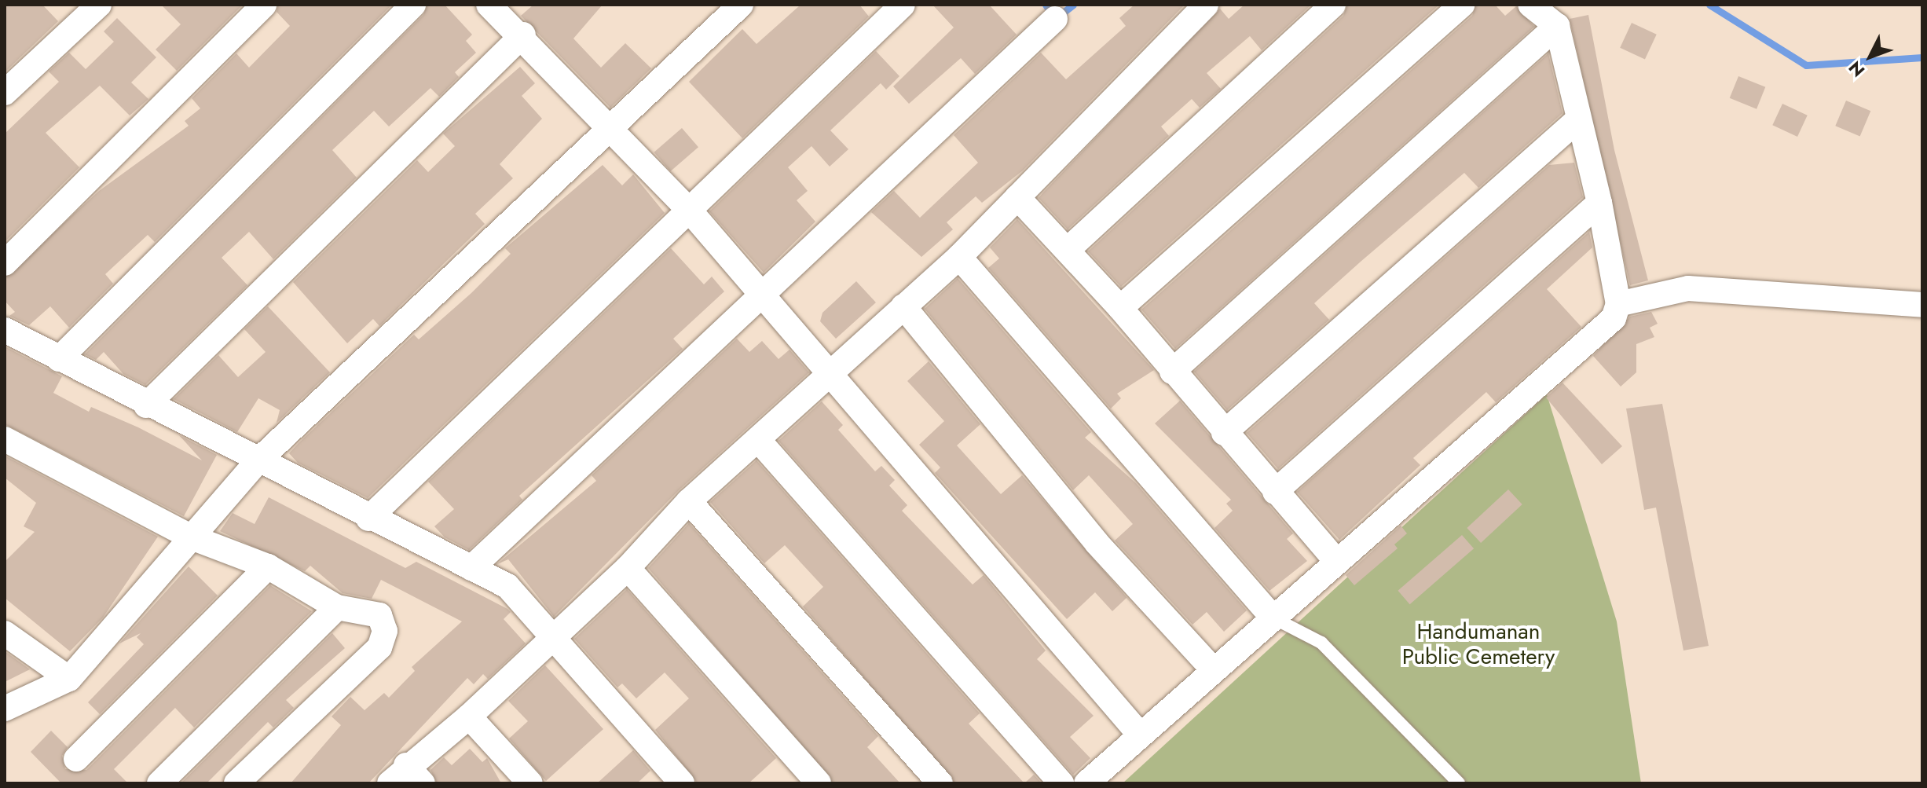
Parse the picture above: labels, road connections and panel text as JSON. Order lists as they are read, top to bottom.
{
  "parks": ["Handumanan Public Cemetery"],
  "north": "bottom left"
}
